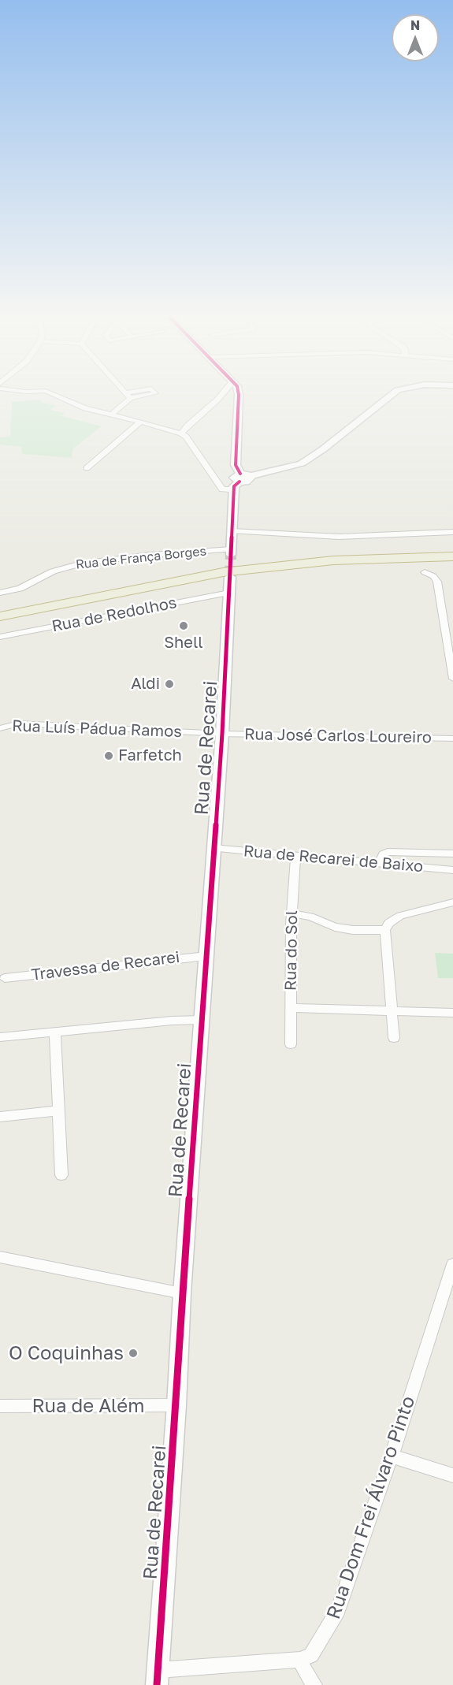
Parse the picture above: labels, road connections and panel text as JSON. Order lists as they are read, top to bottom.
{
  "streets": {
    "main road": ["Rua de Recarei"],
    "street": [
      "Rua de França Borges",
      "Rua de Redolhos",
      "Rua Luís Pádua Ramos",
      "Rua José Carlos Loureiro",
      "Rua de Recarei de Baixo",
      "Rua do Sol",
      "Travessa de Recarei",
      "Rua de Além",
      "Rua Dom Frei Álvaro Pinto"
    ]
  },
  "crossings": [
    ["Rua de Redolhos", "Rua de Recarei"],
    ["Rua Luís Pádua Ramos", "Rua José Carlos Loureiro"],
    ["Rua Luís Pádua Ramos", "Rua de Recarei"],
    ["Rua José Carlos Loureiro", "Rua de Recarei"],
    ["Rua de Recarei", "Rua de Recarei de Baixo"],
    ["Rua de Recarei", "Travessa de Recarei"],
    ["Rua de Recarei", "Rua de Além"],
    ["Rua de Recarei de Baixo", "Rua do Sol"]
  ],
  "places": [
    "Shell",
    "Aldi",
    "Farfetch",
    "O Coquinhas"
  ],
  "north": "top"
}
